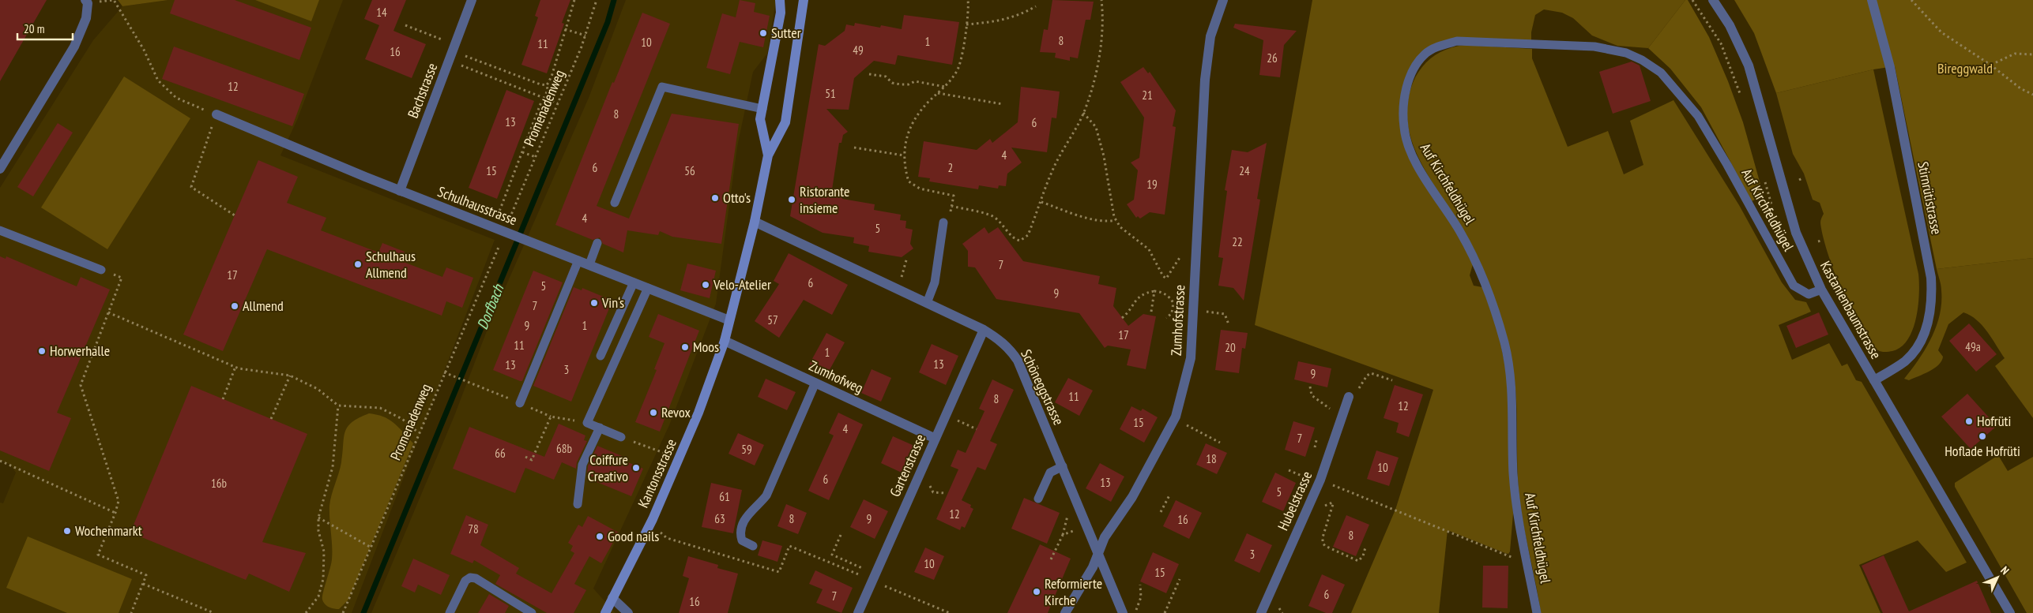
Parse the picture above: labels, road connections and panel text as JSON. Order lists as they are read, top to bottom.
{
  "streets": {
    "main road": ["Kantonsstrasse"],
    "street": [
      "Bachstrasse",
      "Stirnrütistrasse",
      "Schulhausstrasse",
      "Kastanienbaumstrasse",
      "Zumhofstrasse",
      "Zumhofweg",
      "Schöneggstrasse",
      "Gartenstrasse",
      "Hubelstrasse"
    ],
    "lane": ["Auf Kirchfeldhügel"],
    "path": ["Promenadenweg"]
  },
  "crossings": [
    ["Bachstrasse", "Schulhausstrasse"],
    ["Promenadenweg", "Schulhausstrasse"],
    ["Auf Kirchfeldhügel", "Kastanienbaumstrasse"],
    ["Stirnrütistrasse", "Kastanienbaumstrasse"],
    ["Schulhausstrasse", "Kantonsstrasse"],
    ["Zumhofstrasse", "Schöneggstrasse"],
    ["Zumhofweg", "Gartenstrasse"],
    ["Zumhofweg", "Kantonsstrasse"],
    ["Schöneggstrasse", "Gartenstrasse"],
    ["Schöneggstrasse", "Kantonsstrasse"]
  ],
  "water": ["Dorfbach"],
  "parks": ["Bireggwald"],
  "places": [
    "Sutter",
    "Otto's",
    "Ristorante insieme",
    "Schulhaus Allmend",
    "Velo-Atelier",
    "Vin‘s",
    "Allmend",
    "Moos",
    "Horwerhalle",
    "Revox",
    "Hofrüti",
    "Hoflade Hofrüti",
    "Coiffure Creativo",
    "Wochenmarkt",
    "Good nails",
    "Reformierte Kirche"
  ],
  "house_numbers": [
    "14",
    "8",
    "1",
    "10",
    "11",
    "49",
    "16",
    "26",
    "12",
    "51",
    "21",
    "8",
    "13",
    "6",
    "4",
    "6",
    "2",
    "15",
    "56",
    "24",
    "19",
    "4",
    "5",
    "22",
    "7",
    "17",
    "6",
    "5",
    "9",
    "7",
    "57",
    "9",
    "1",
    "17",
    "11",
    "49a",
    "20",
    "1",
    "13",
    "13",
    "3",
    "9",
    "11",
    "8",
    "12",
    "15",
    "4",
    "7",
    "68b",
    "59",
    "66",
    "18",
    "10",
    "6",
    "13",
    "16b",
    "5",
    "61",
    "12",
    "63",
    "8",
    "9",
    "16",
    "78",
    "8",
    "3",
    "10",
    "15",
    "6",
    "7",
    "16"
  ],
  "scale_bar": "20 m",
  "north": "top right"
}
